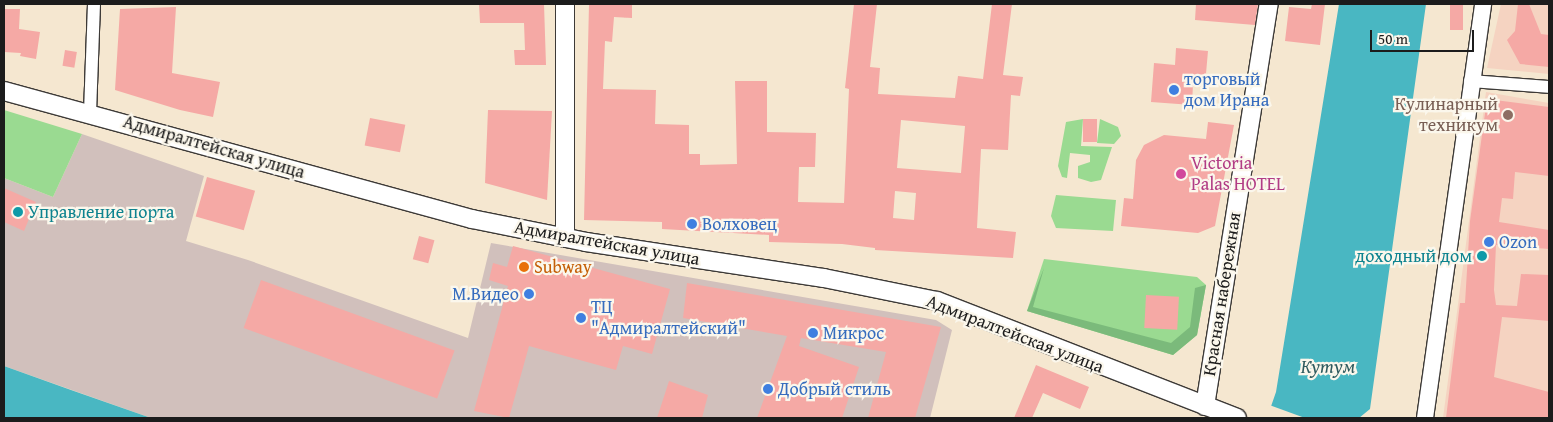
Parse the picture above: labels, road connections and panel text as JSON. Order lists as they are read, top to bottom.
{
  "streets": {
    "main road": ["Адмиралтейская улица", "Красная набережная"]
  },
  "crossings": [
    ["Адмиралтейская улица", "Красная набережная"]
  ],
  "water": ["Кутум"],
  "places": [
    "торговый дом Ирана",
    "Кулинарный техникум",
    "Victoria Palas HOTEL",
    "Управление порта",
    "Волховец",
    "Ozon",
    "доходный дом",
    "Subway",
    "М.Видео",
    "ТЦ \"Адмиралтейский\"",
    "Микрос",
    "Добрый стиль"
  ],
  "scale_bar": "50 m"
}
